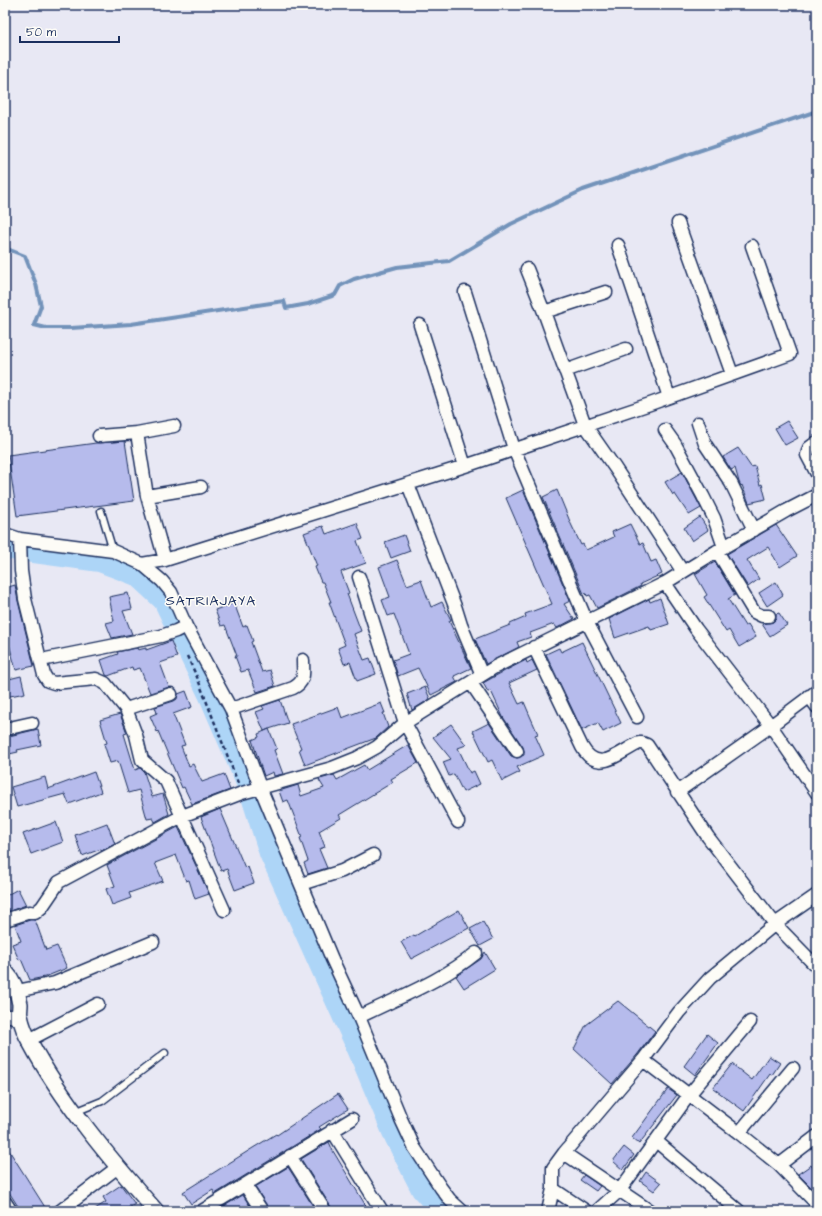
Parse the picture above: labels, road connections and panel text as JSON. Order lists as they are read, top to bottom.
{
  "districts": ["SATRIAJAYA"],
  "scale_bar": "50 m"
}
